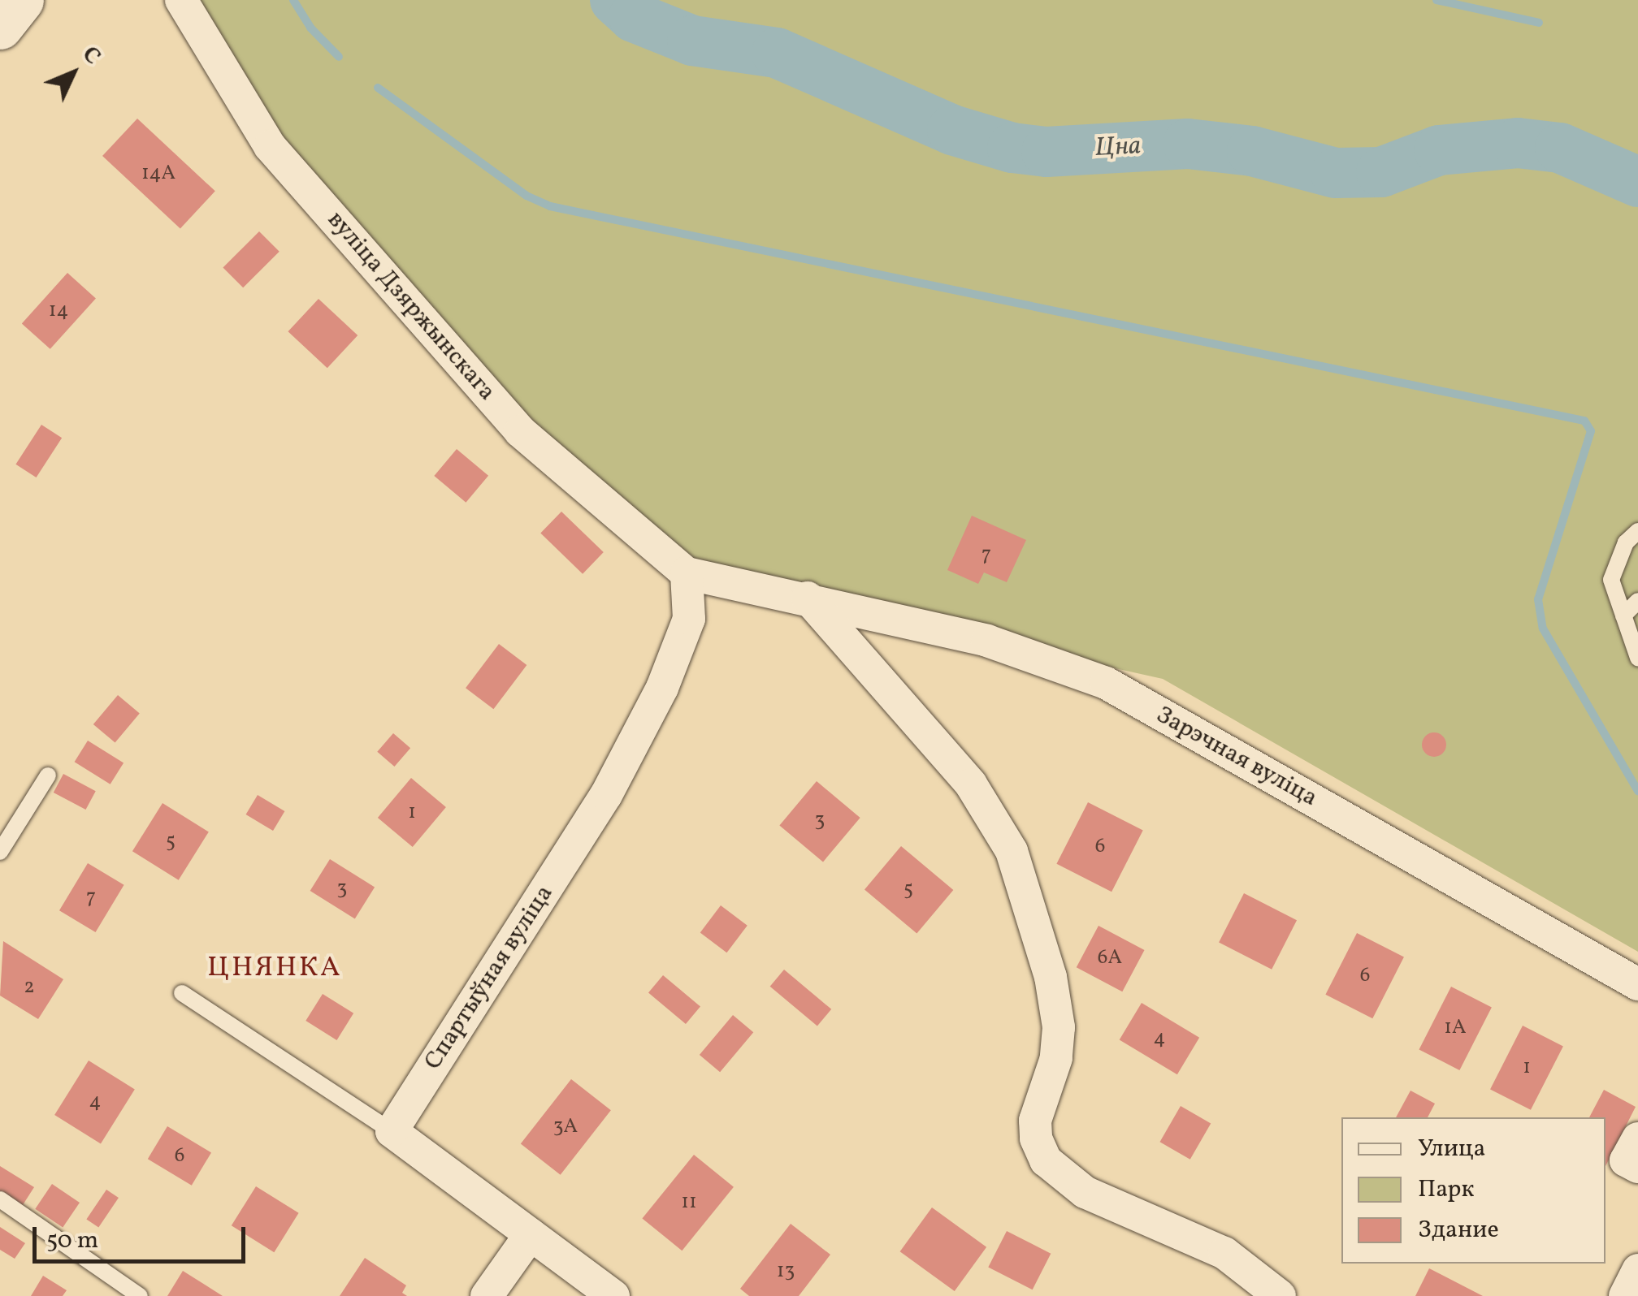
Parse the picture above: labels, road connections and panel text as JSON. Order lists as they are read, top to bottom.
{
  "streets": {
    "street": ["вуліца Дзяржынскага", "Зарэчная вуліца", "Спартыўная вуліца"]
  },
  "crossings": [
    ["вуліца Дзяржынскага", "Зарэчная вуліца"],
    ["вуліца Дзяржынскага", "Спартыўная вуліца"],
    ["Зарэчная вуліца", "Спартыўная вуліца"]
  ],
  "districts": ["ЦНЯНКА"],
  "water": ["Цна"],
  "house_numbers": [
    "14А",
    "14",
    "7",
    "1",
    "3",
    "5",
    "6",
    "3",
    "5",
    "7",
    "6A",
    "6",
    "2",
    "1А",
    "4",
    "1",
    "4",
    "3А",
    "6",
    "11",
    "13"
  ],
  "legend": ["Улица", "Парк", "Здание"],
  "scale_bar": "50 m",
  "north": "top right"
}
